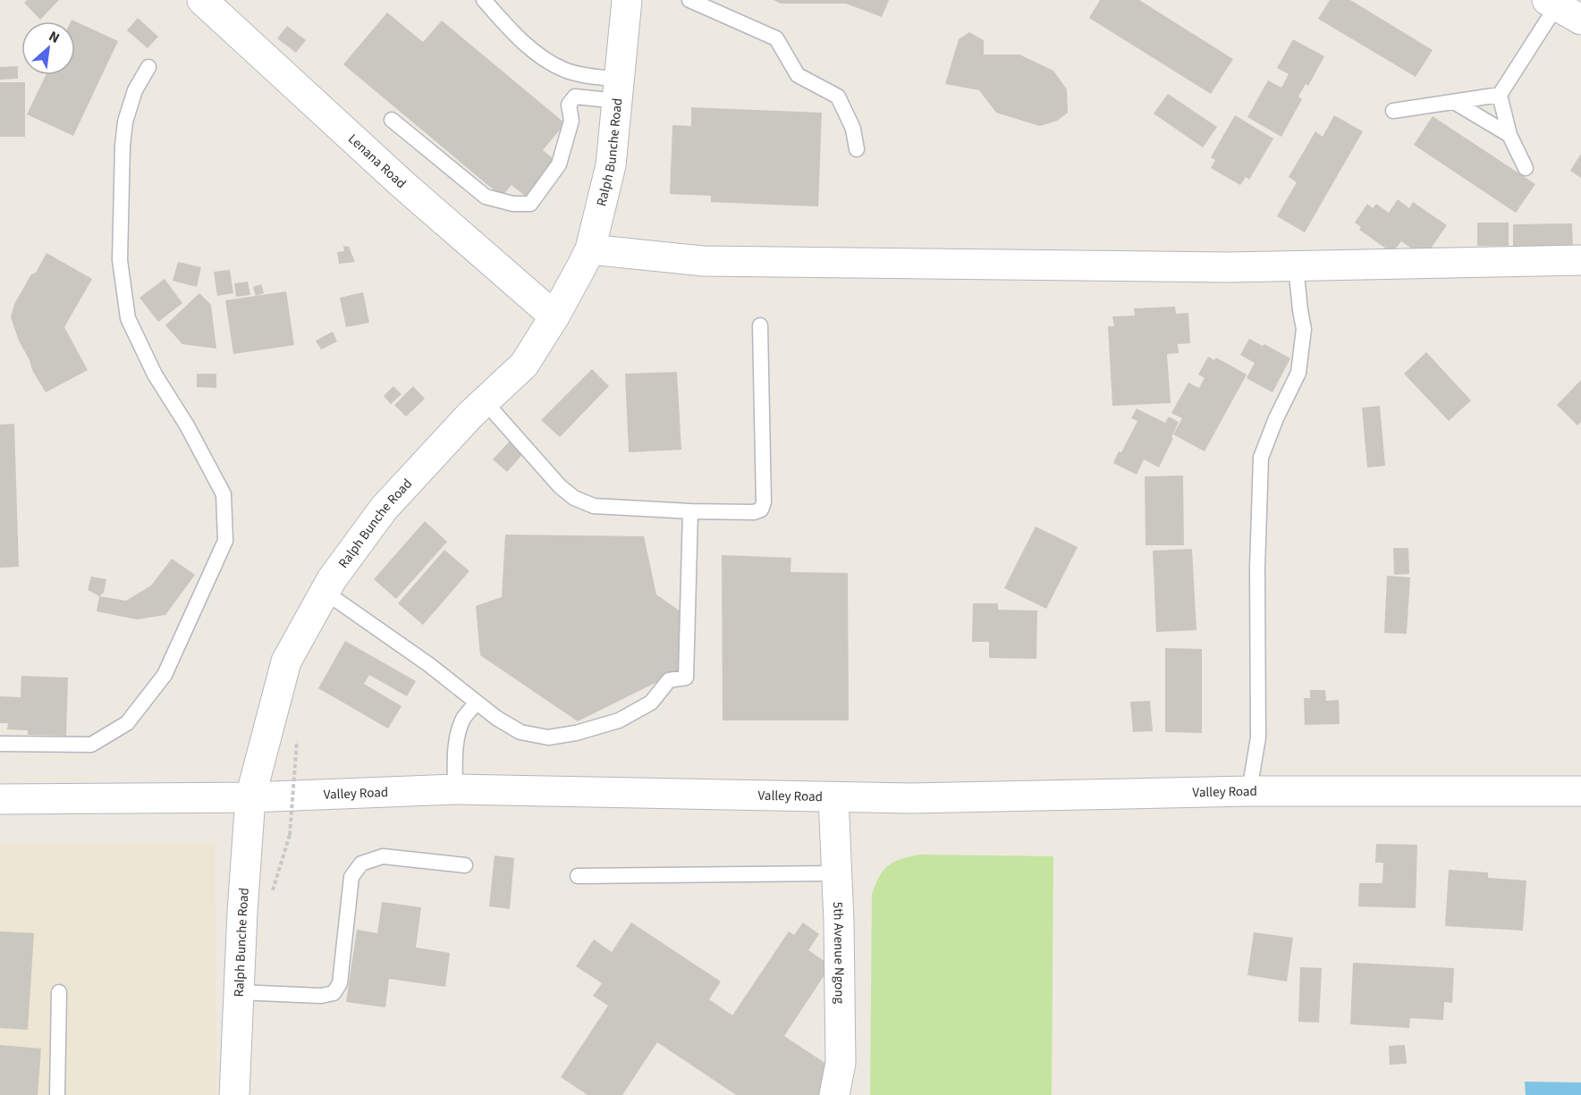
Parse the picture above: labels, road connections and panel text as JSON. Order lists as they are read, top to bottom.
{
  "streets": {
    "street": [
      "Ralph Bunche Road",
      "Lenana Road",
      "Valley Road",
      "5th Avenue Ngong"
    ]
  },
  "crossings": [
    ["Ralph Bunche Road", "Lenana Road"],
    ["Ralph Bunche Road", "Valley Road"],
    ["Valley Road", "5th Avenue Ngong"]
  ],
  "north": "top right"
}
